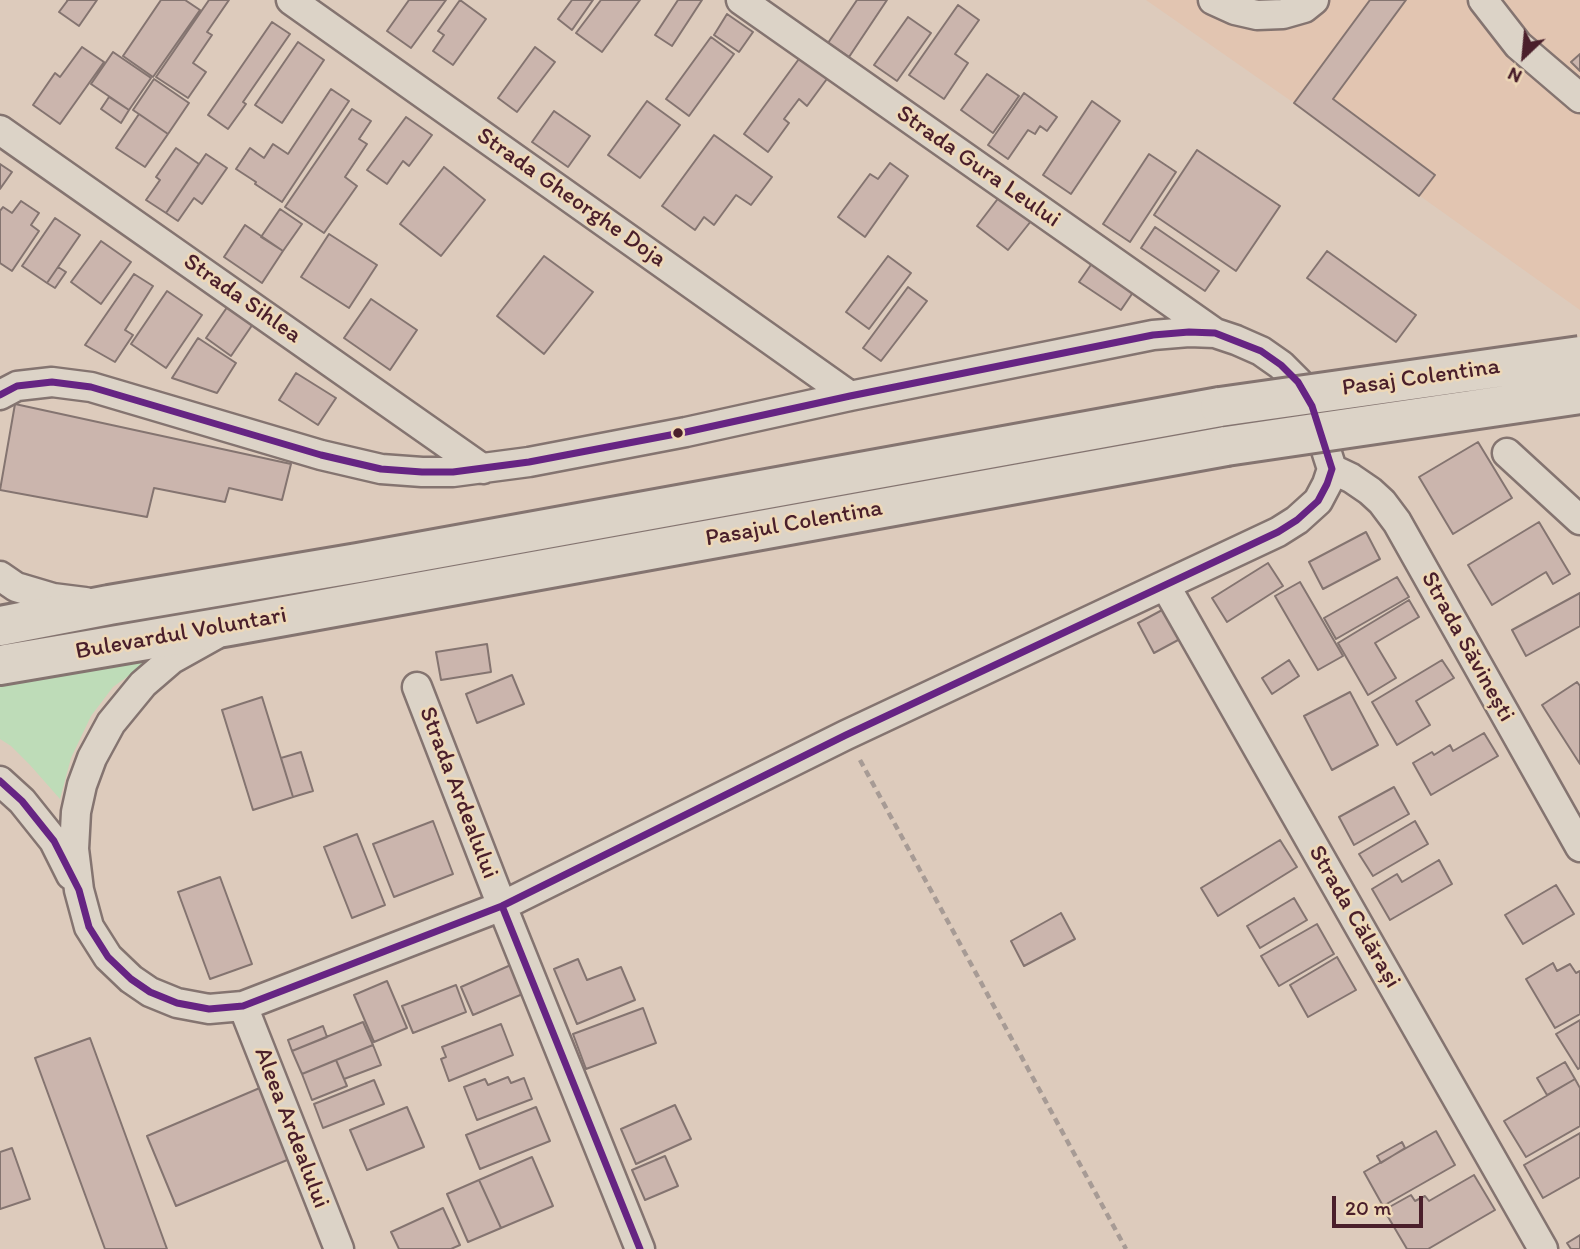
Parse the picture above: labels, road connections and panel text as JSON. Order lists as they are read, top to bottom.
{
  "streets": {
    "highway": ["Pasaj Colentina", "Pasajul Colentina", "Bulevardul Voluntari"],
    "street": [
      "Strada Gura Leului",
      "Strada Gheorghe Doja",
      "Strada Sihlea",
      "Strada Săvinești",
      "Strada Ardealului",
      "Strada Călărași",
      "Aleea Ardealului"
    ]
  },
  "crossings": [
    ["Pasaj Colentina", "Pasajul Colentina"],
    ["Pasajul Colentina", "Bulevardul Voluntari"]
  ],
  "scale_bar": "20 m",
  "north": "bottom left"
}
